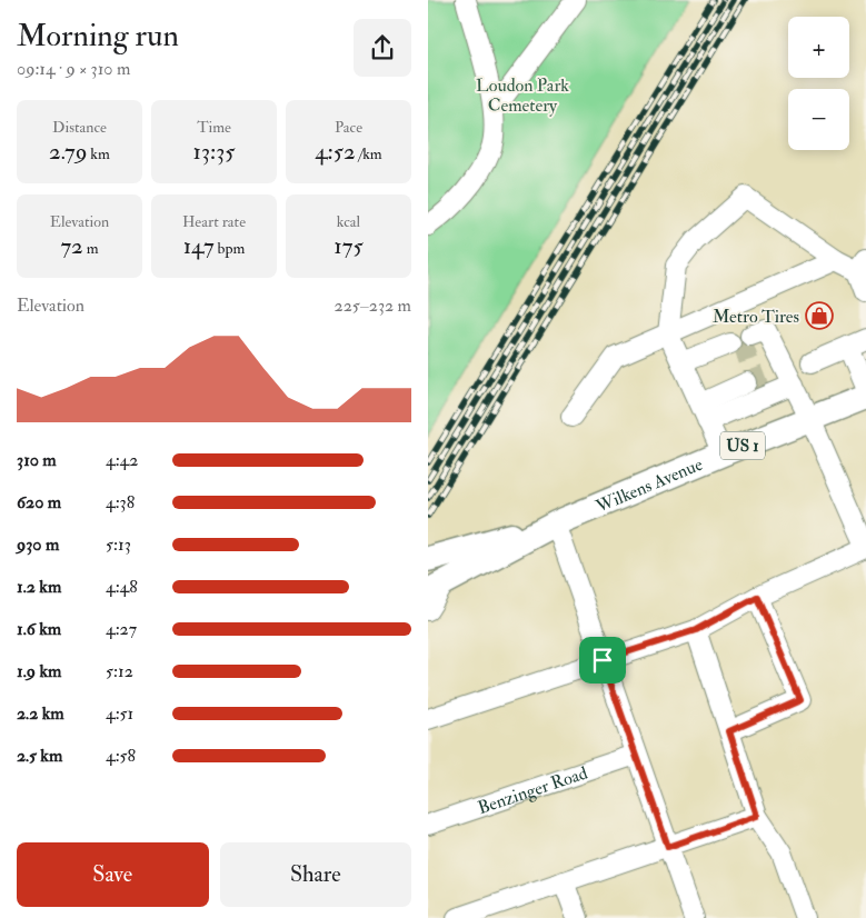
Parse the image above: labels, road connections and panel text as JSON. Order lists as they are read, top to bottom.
{
  "streets": {
    "main road": ["US 1", "Wilkens Avenue"],
    "street": ["Benzinger Road"]
  },
  "parks": ["Loudon Park Cemetery"],
  "places": {
    "shop": ["Metro Tires"]
  },
  "page": {
    "heading": ["Morning run", "09:14 · 9 × 310 m"],
    "map_buttons": ["+", "−"],
    "stats": [
      ["Distance", "2.79 km"],
      ["Time", "13:35"],
      ["Pace", "4:52 /km"],
      ["Elevation", "72 m"],
      ["Heart rate", "147 bpm"],
      ["kcal", "175"]
    ],
    "chart": ["Elevation", "225–232 m"],
    "list": [
      {
        "name": "310 m",
        "note": "4:42"
      },
      {
        "name": "620 m",
        "note": "4:38"
      },
      {
        "name": "930 m",
        "note": "5:13"
      },
      {
        "name": "1.2 km",
        "note": "4:48"
      },
      {
        "name": "1.6 km",
        "note": "4:27"
      },
      {
        "name": "1.9 km",
        "note": "5:12"
      },
      {
        "name": "2.2 km",
        "note": "4:51"
      },
      {
        "name": "2.5 km",
        "note": "4:58"
      }
    ],
    "buttons": ["Save", "Share"]
  }
}
